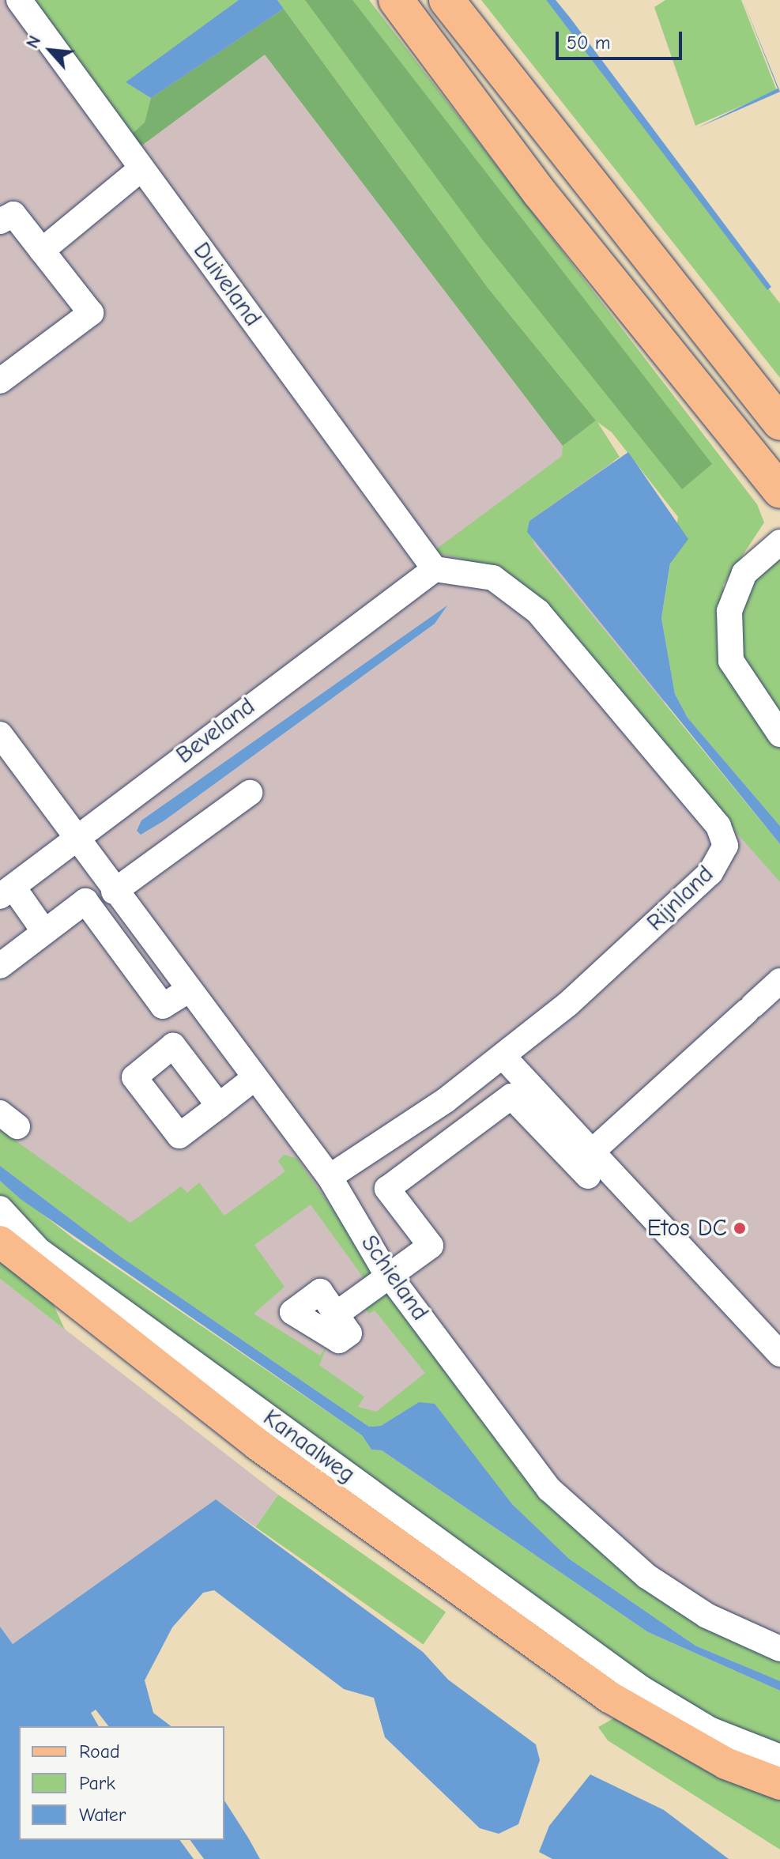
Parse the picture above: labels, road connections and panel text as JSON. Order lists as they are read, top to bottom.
{
  "streets": {
    "main road": ["Kanaalweg"],
    "street": [
      "Duiveland",
      "Beveland",
      "Rijnland",
      "Schieland"
    ]
  },
  "crossings": [
    ["Duiveland", "Beveland"],
    ["Duiveland", "Rijnland"],
    ["Beveland", "Rijnland"],
    ["Beveland", "Schieland"],
    ["Rijnland", "Schieland"]
  ],
  "places": ["Etos DC"],
  "legend": ["Road", "Park", "Water"],
  "scale_bar": "50 m",
  "north": "top left"
}
